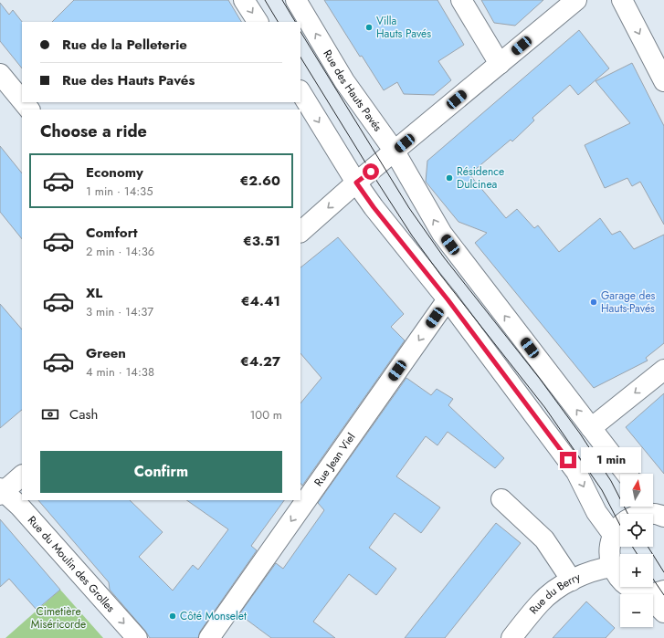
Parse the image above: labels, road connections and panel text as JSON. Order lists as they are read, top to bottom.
{
  "streets": {
    "street": [
      "Rue des Hauts Pavés",
      "Rue Jean Viel",
      "Rue du Moulin des Grolles",
      "Rue du Berry"
    ]
  },
  "one_way": ["Rue Jean Viel", "Rue du Moulin des Grolles"],
  "parks": ["Cimetière Miséricorde"],
  "places": [
    "Villa Hauts Pavés",
    "Résidence Dulcinea",
    "Garage des Hauts-Pavés",
    "Côté Monselet"
  ],
  "north": "top",
  "page": {
    "banner": ["Rue de la Pelleterie", "Rue des Hauts Pavés"],
    "heading": "Choose a ride",
    "list": [
      {
        "name": "Economy",
        "note": "1 min · 14:35",
        "value": "€2.60"
      },
      {
        "name": "Comfort",
        "note": "2 min · 14:36",
        "value": "€3.51"
      },
      {
        "name": "XL",
        "note": "3 min · 14:37",
        "value": "€4.41"
      },
      {
        "name": "Green",
        "note": "4 min · 14:38",
        "value": "€4.27"
      }
    ],
    "pay": ["Cash", "100 m"],
    "buttons": "Confirm",
    "bubble": "1 min",
    "map_buttons": ["+", "−"]
  }
}
